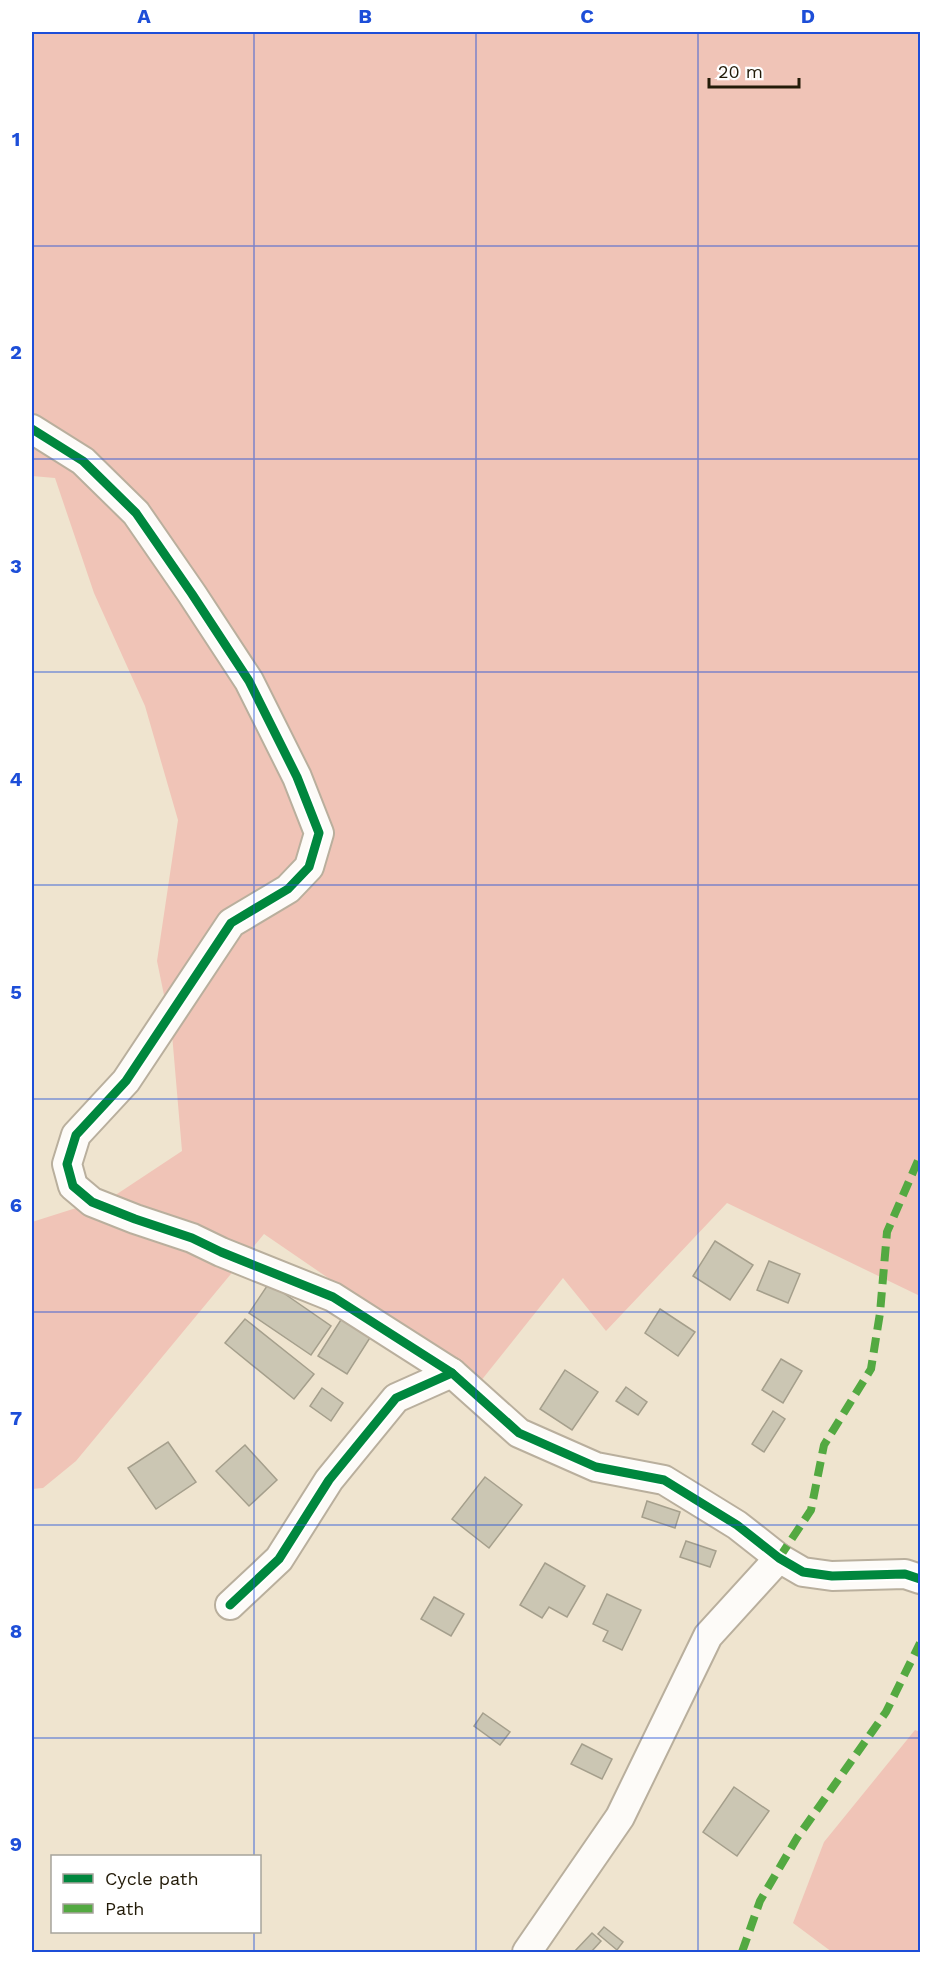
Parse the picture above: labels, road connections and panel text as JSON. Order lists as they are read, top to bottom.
{
  "legend": ["Cycle path", "Path"],
  "scale_bar": "20 m",
  "grid": {
    "columns": [
      "A",
      "B",
      "C",
      "D"
    ],
    "rows": [
      "1",
      "2",
      "3",
      "4",
      "5",
      "6",
      "7",
      "8",
      "9"
    ]
  }
}
